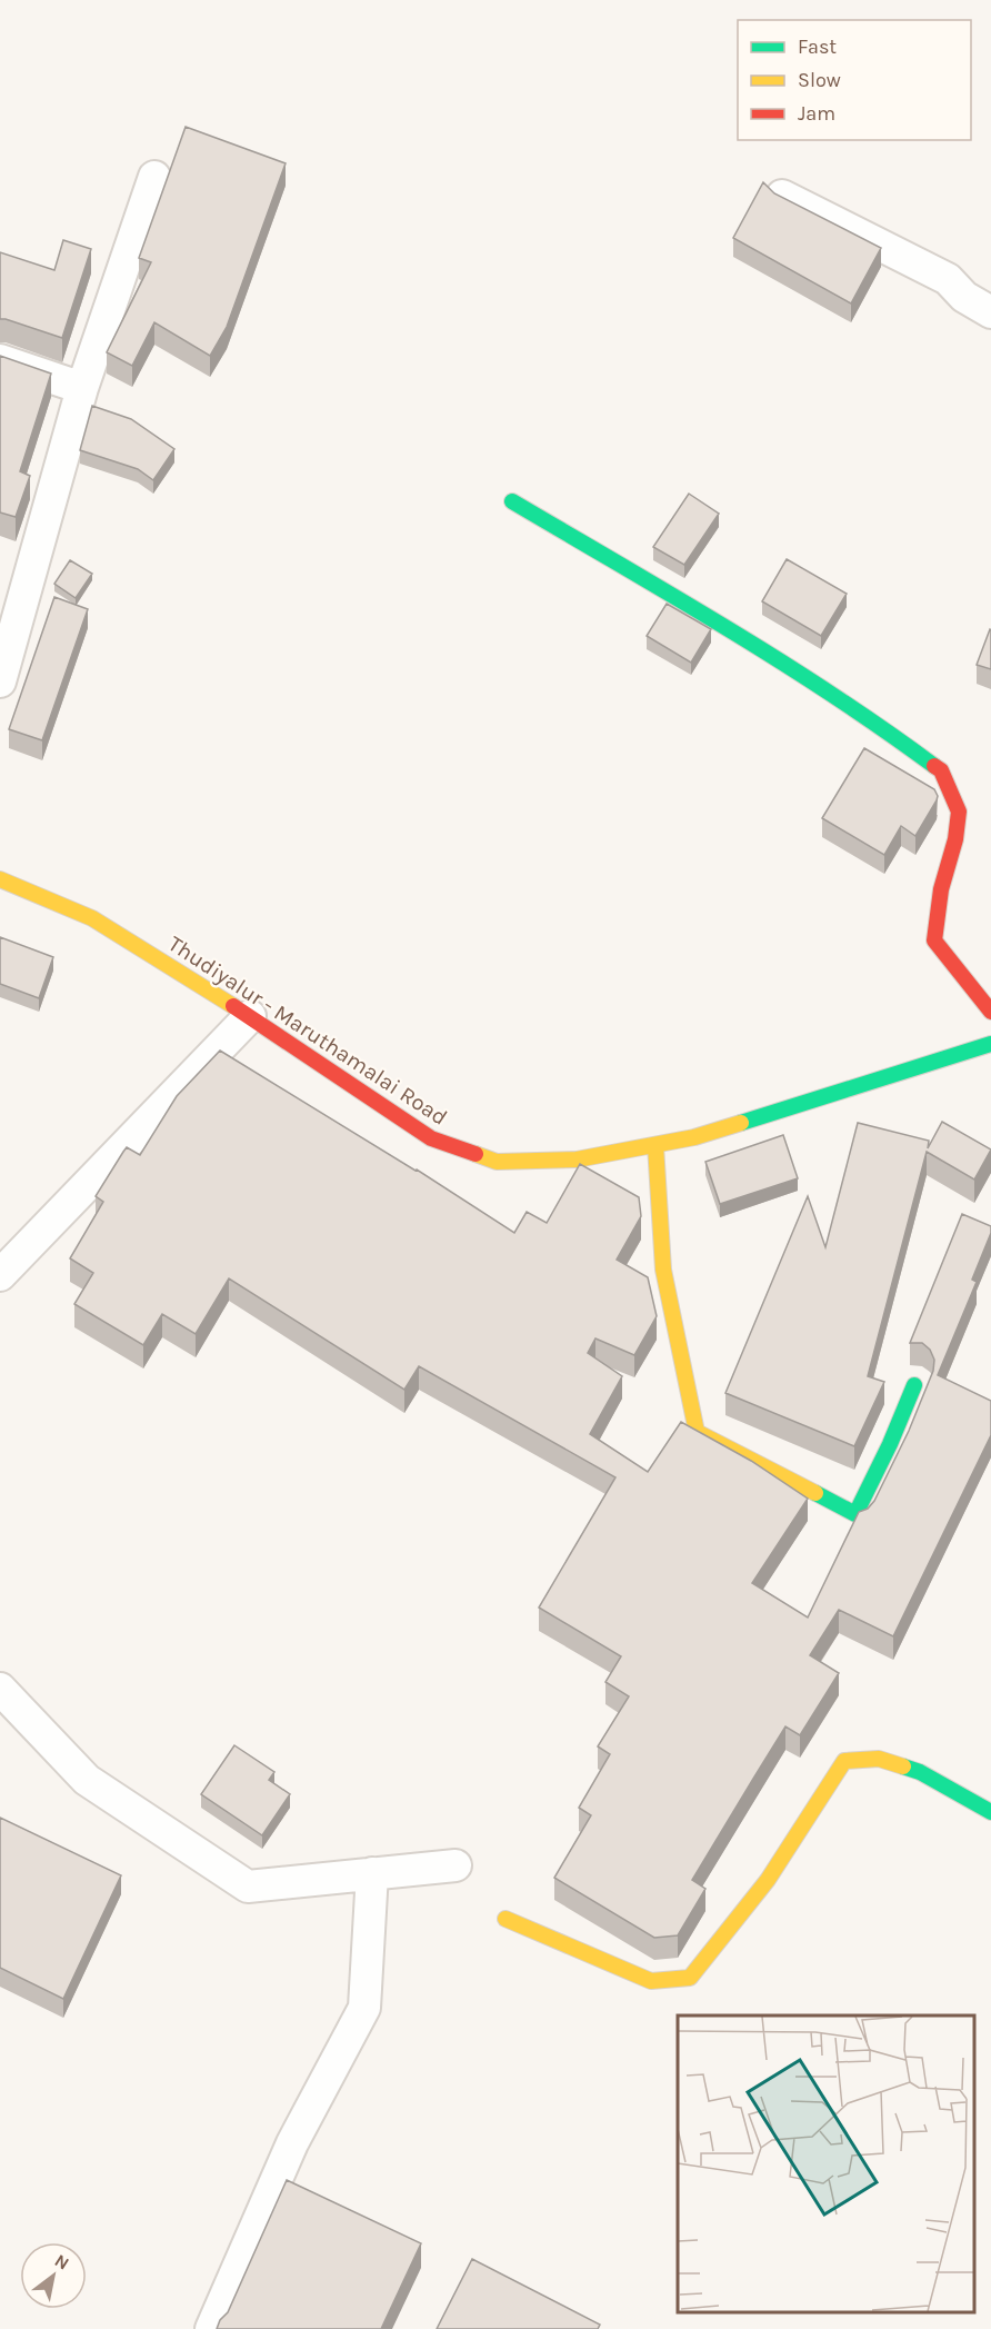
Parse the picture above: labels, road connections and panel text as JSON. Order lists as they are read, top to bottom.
{
  "streets": {
    "street": ["Thudiyalur - Maruthamalai Road"]
  },
  "legend": ["Fast", "Slow", "Jam"],
  "north": "top right"
}
